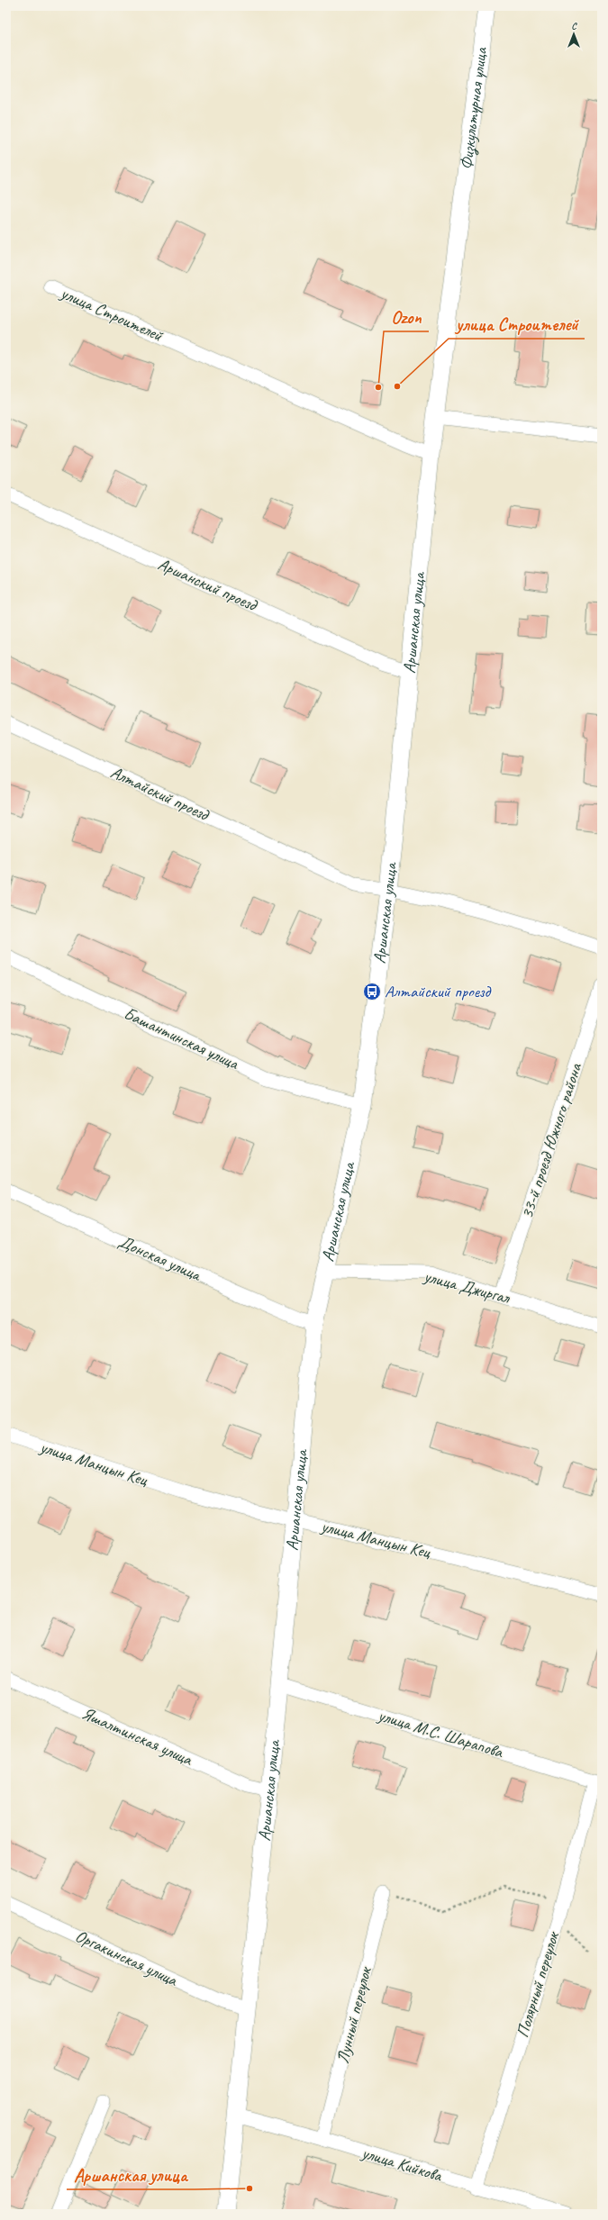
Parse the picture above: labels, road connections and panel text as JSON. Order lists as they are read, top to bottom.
{
  "streets": {
    "street": [
      "Физкультурная улица",
      "улица Строителей",
      "Аршанский проезд",
      "Аршанская улица",
      "Алтайский проезд",
      "Башантинская улица",
      "33-й проезд Южного района",
      "Донская улица",
      "улица Джиргал",
      "улица Манцын Кец",
      "улица М.С. Шарапова",
      "Яшалтинская улица",
      "Оргакинская улица",
      "Полярный переулок",
      "Лунный переулок",
      "улица Кийкова"
    ]
  },
  "crossings": [
    ["Физкультурная улица", "Аршанская улица"],
    ["улица Строителей", "Аршанская улица"],
    ["Аршанский проезд", "Аршанская улица"],
    ["Аршанская улица", "Алтайский проезд"],
    ["Аршанская улица", "Башантинская улица"],
    ["Аршанская улица", "Донская улица"],
    ["Аршанская улица", "улица Джиргал"],
    ["Аршанская улица", "улица Манцын Кец"],
    ["Аршанская улица", "улица М.С. Шарапова"],
    ["Аршанская улица", "Яшалтинская улица"],
    ["Аршанская улица", "Оргакинская улица"],
    ["Аршанская улица", "улица Кийкова"],
    ["33-й проезд Южного района", "улица Джиргал"],
    ["улица М.С. Шарапова", "Полярный переулок"],
    ["Полярный переулок", "улица Кийкова"],
    ["Лунный переулок", "улица Кийкова"]
  ],
  "places": {
    "other": ["улица Строителей", "Ozon", "Аршанская улица"],
    "bus stop": ["Алтайский проезд"]
  },
  "north": "top"
}
